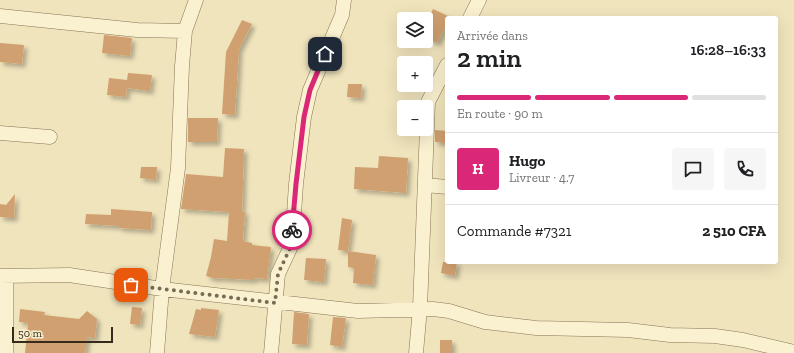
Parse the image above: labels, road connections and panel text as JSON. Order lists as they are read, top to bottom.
{
  "scale_bar": "50 m",
  "page": {
    "map_buttons": ["+", "−"],
    "heading": ["2 min", "Arrivée dans", "16:28–16:33"],
    "panel": [
      "Hugo",
      "Livreur · 4.7",
      "Commande #7321",
      "2 510 CFA"
    ],
    "bar": "En route · 90 m",
    "round": "H",
    "scale": "50 m"
  }
}
